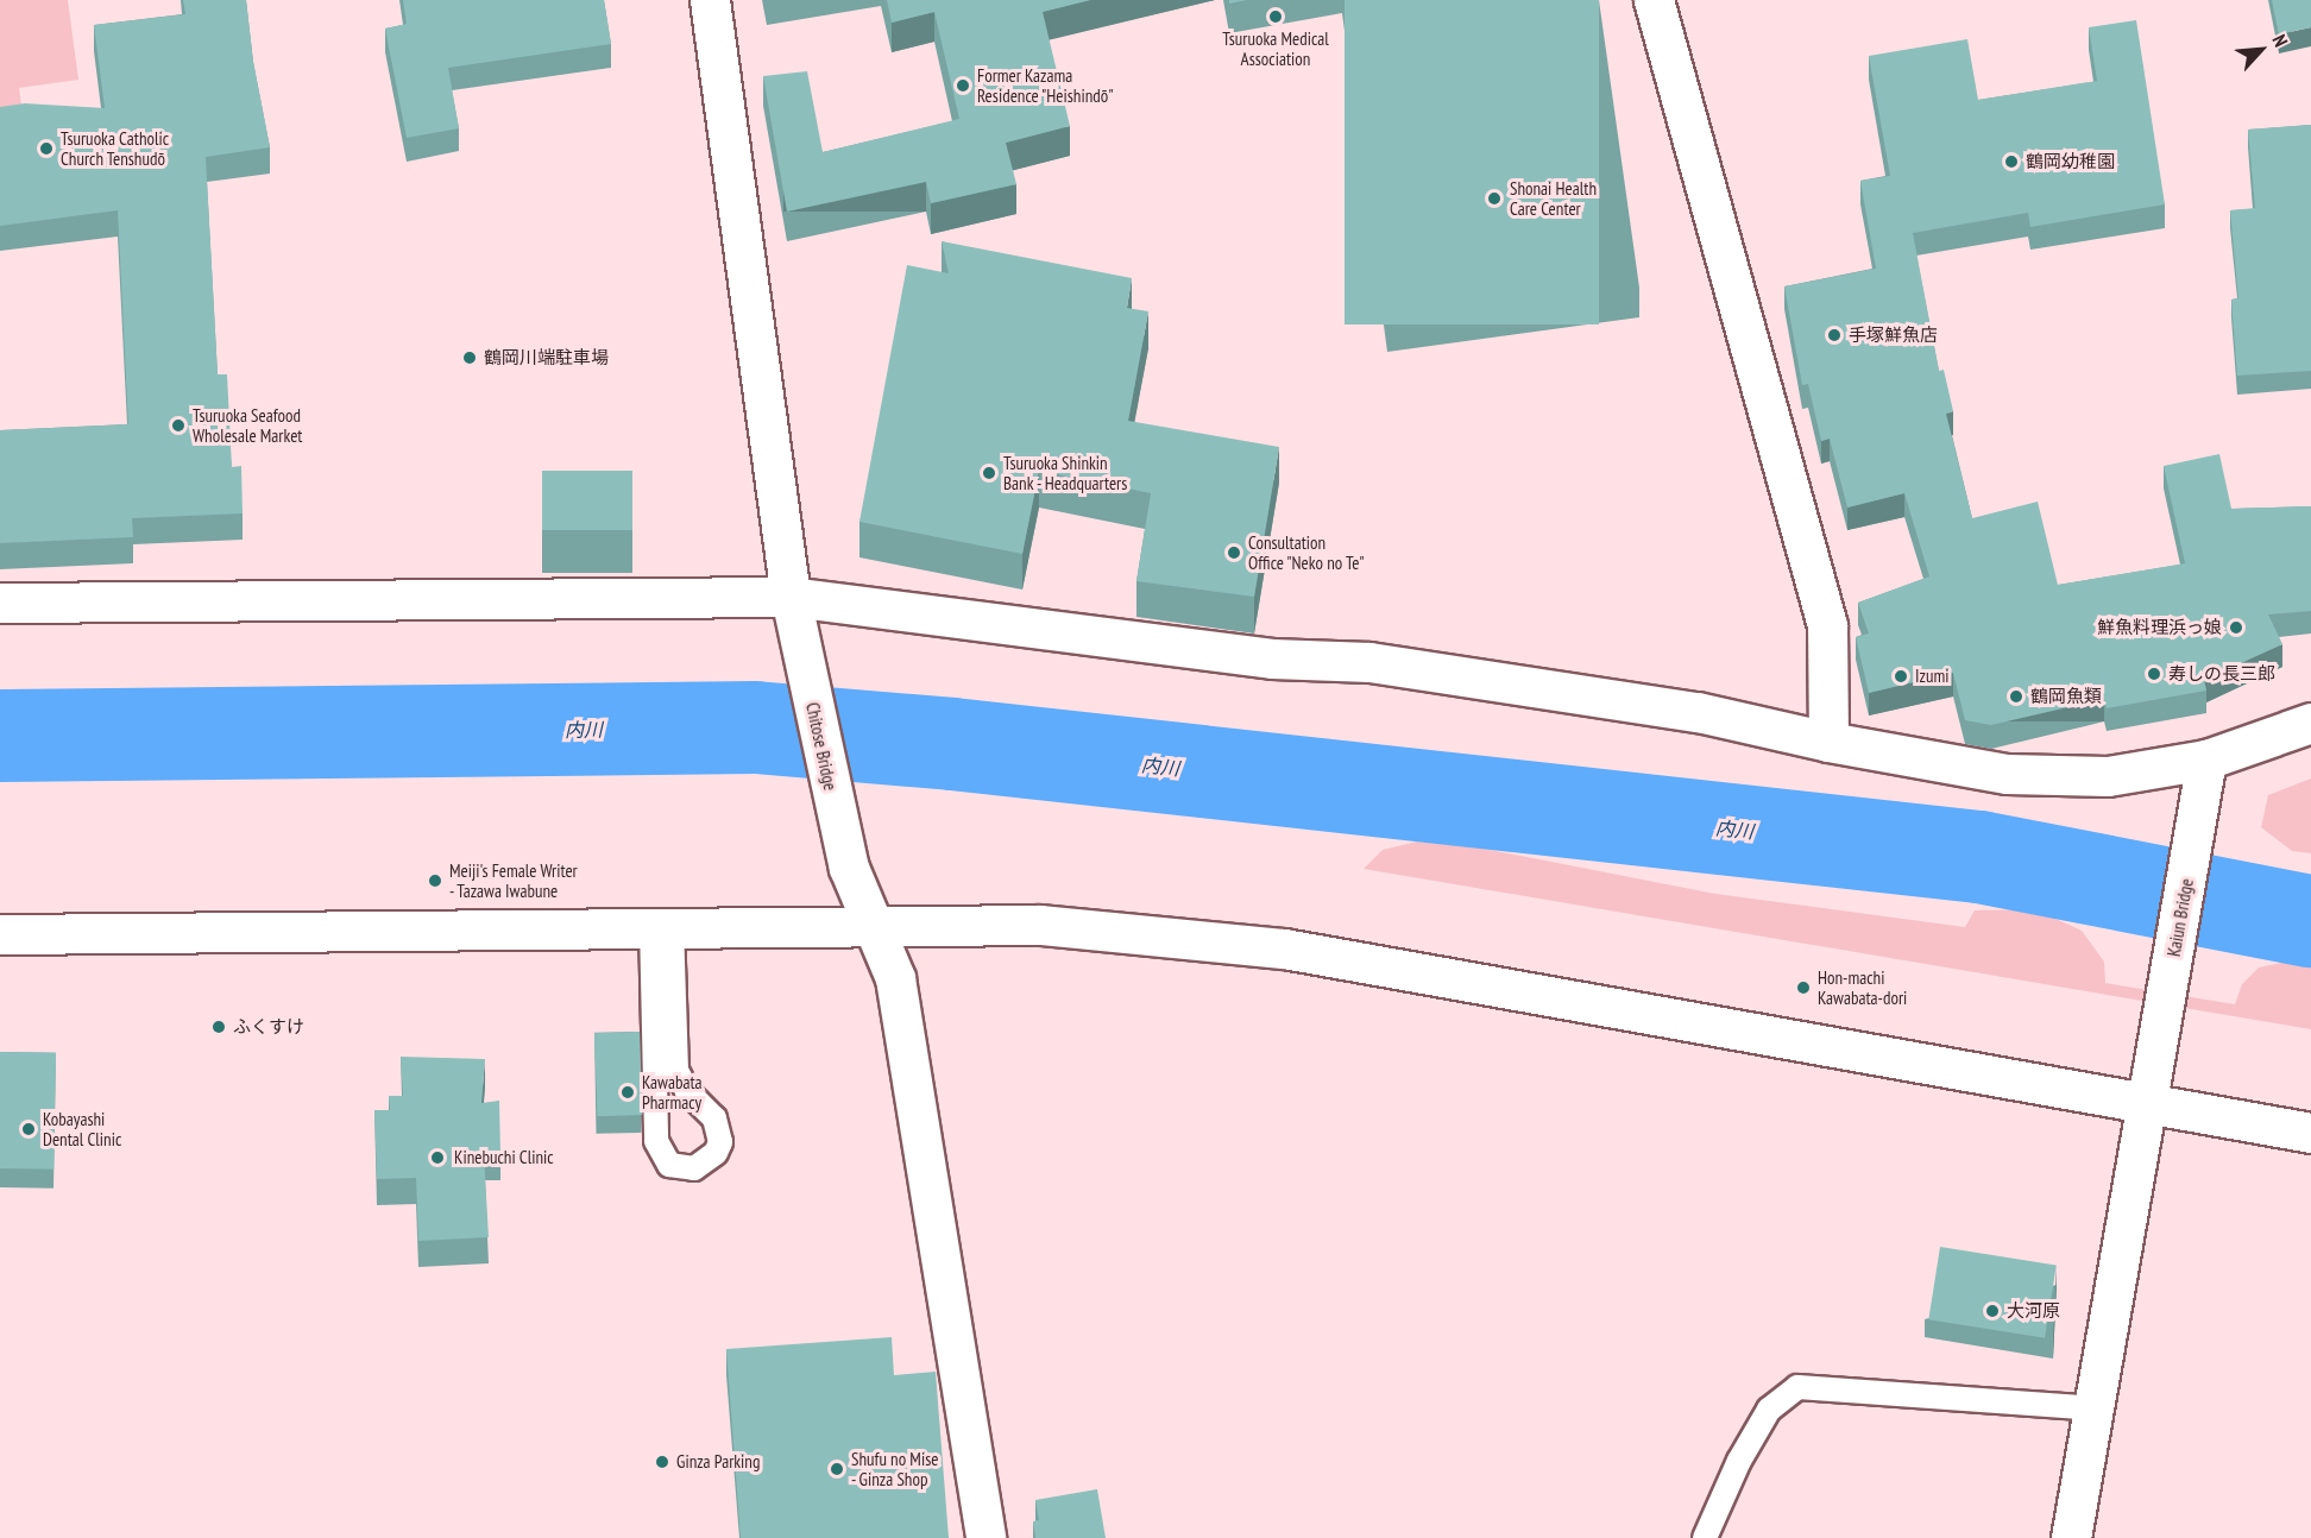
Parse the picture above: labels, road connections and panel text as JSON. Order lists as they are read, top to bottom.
{
  "streets": {
    "street": ["Chitose Bridge", "Kaiun Bridge"]
  },
  "water": ["内川"],
  "places": [
    "Tsuruoka Medical Association",
    "Former Kazama Residence \"Heishindō\"",
    "Tsuruoka Catholic Church Tenshudō",
    "鶴岡幼稚園",
    "Shonai Health Care Center",
    "手塚鮮魚店",
    "鶴岡川端駐車場",
    "Tsuruoka Seafood Wholesale Market",
    "Tsuruoka Shinkin Bank - Headquarters",
    "Consultation Office \"Neko no Te\"",
    "鮮魚料理浜っ娘",
    "寿しの長三郎",
    "Izumi",
    "鶴岡魚類",
    "Meiji's Female Writer - Tazawa Iwabune",
    "Hon-machi Kawabata-dori",
    "ふくすけ",
    "Kawabata Pharmacy",
    "Kobayashi Dental Clinic",
    "Kinebuchi Clinic",
    "大河原",
    "Ginza Parking",
    "Shufu no Mise - Ginza Shop"
  ],
  "north": "top right"
}
